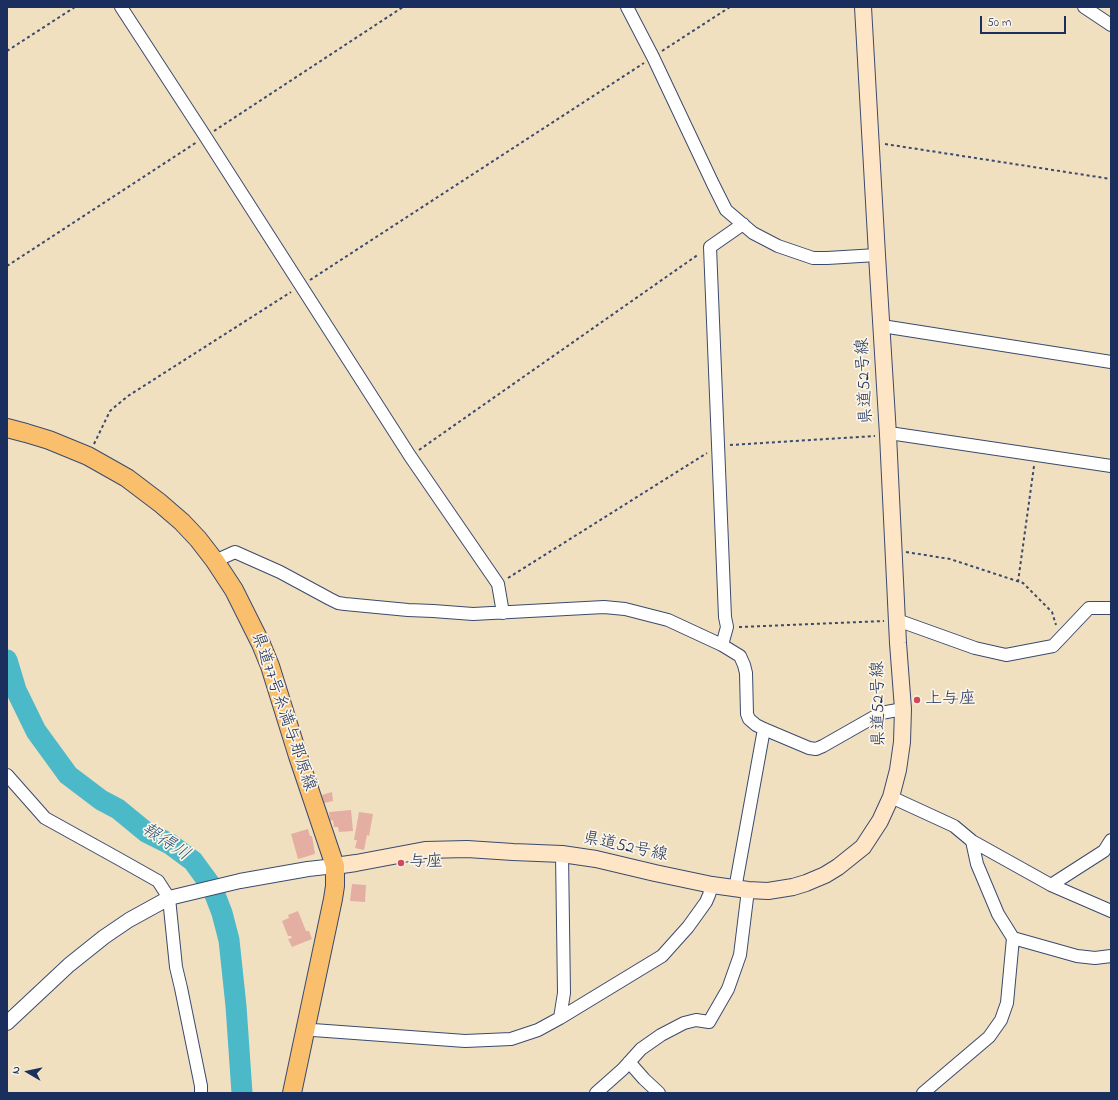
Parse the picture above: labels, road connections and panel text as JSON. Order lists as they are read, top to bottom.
{
  "streets": {
    "main road": ["県道52号線", "県道77号糸満与那原線"]
  },
  "crossings": [
    ["県道52号線", "県道77号糸満与那原線"]
  ],
  "water": ["報得川"],
  "places": ["上与座", "与座"],
  "scale_bar": "50 m",
  "north": "left"
}
